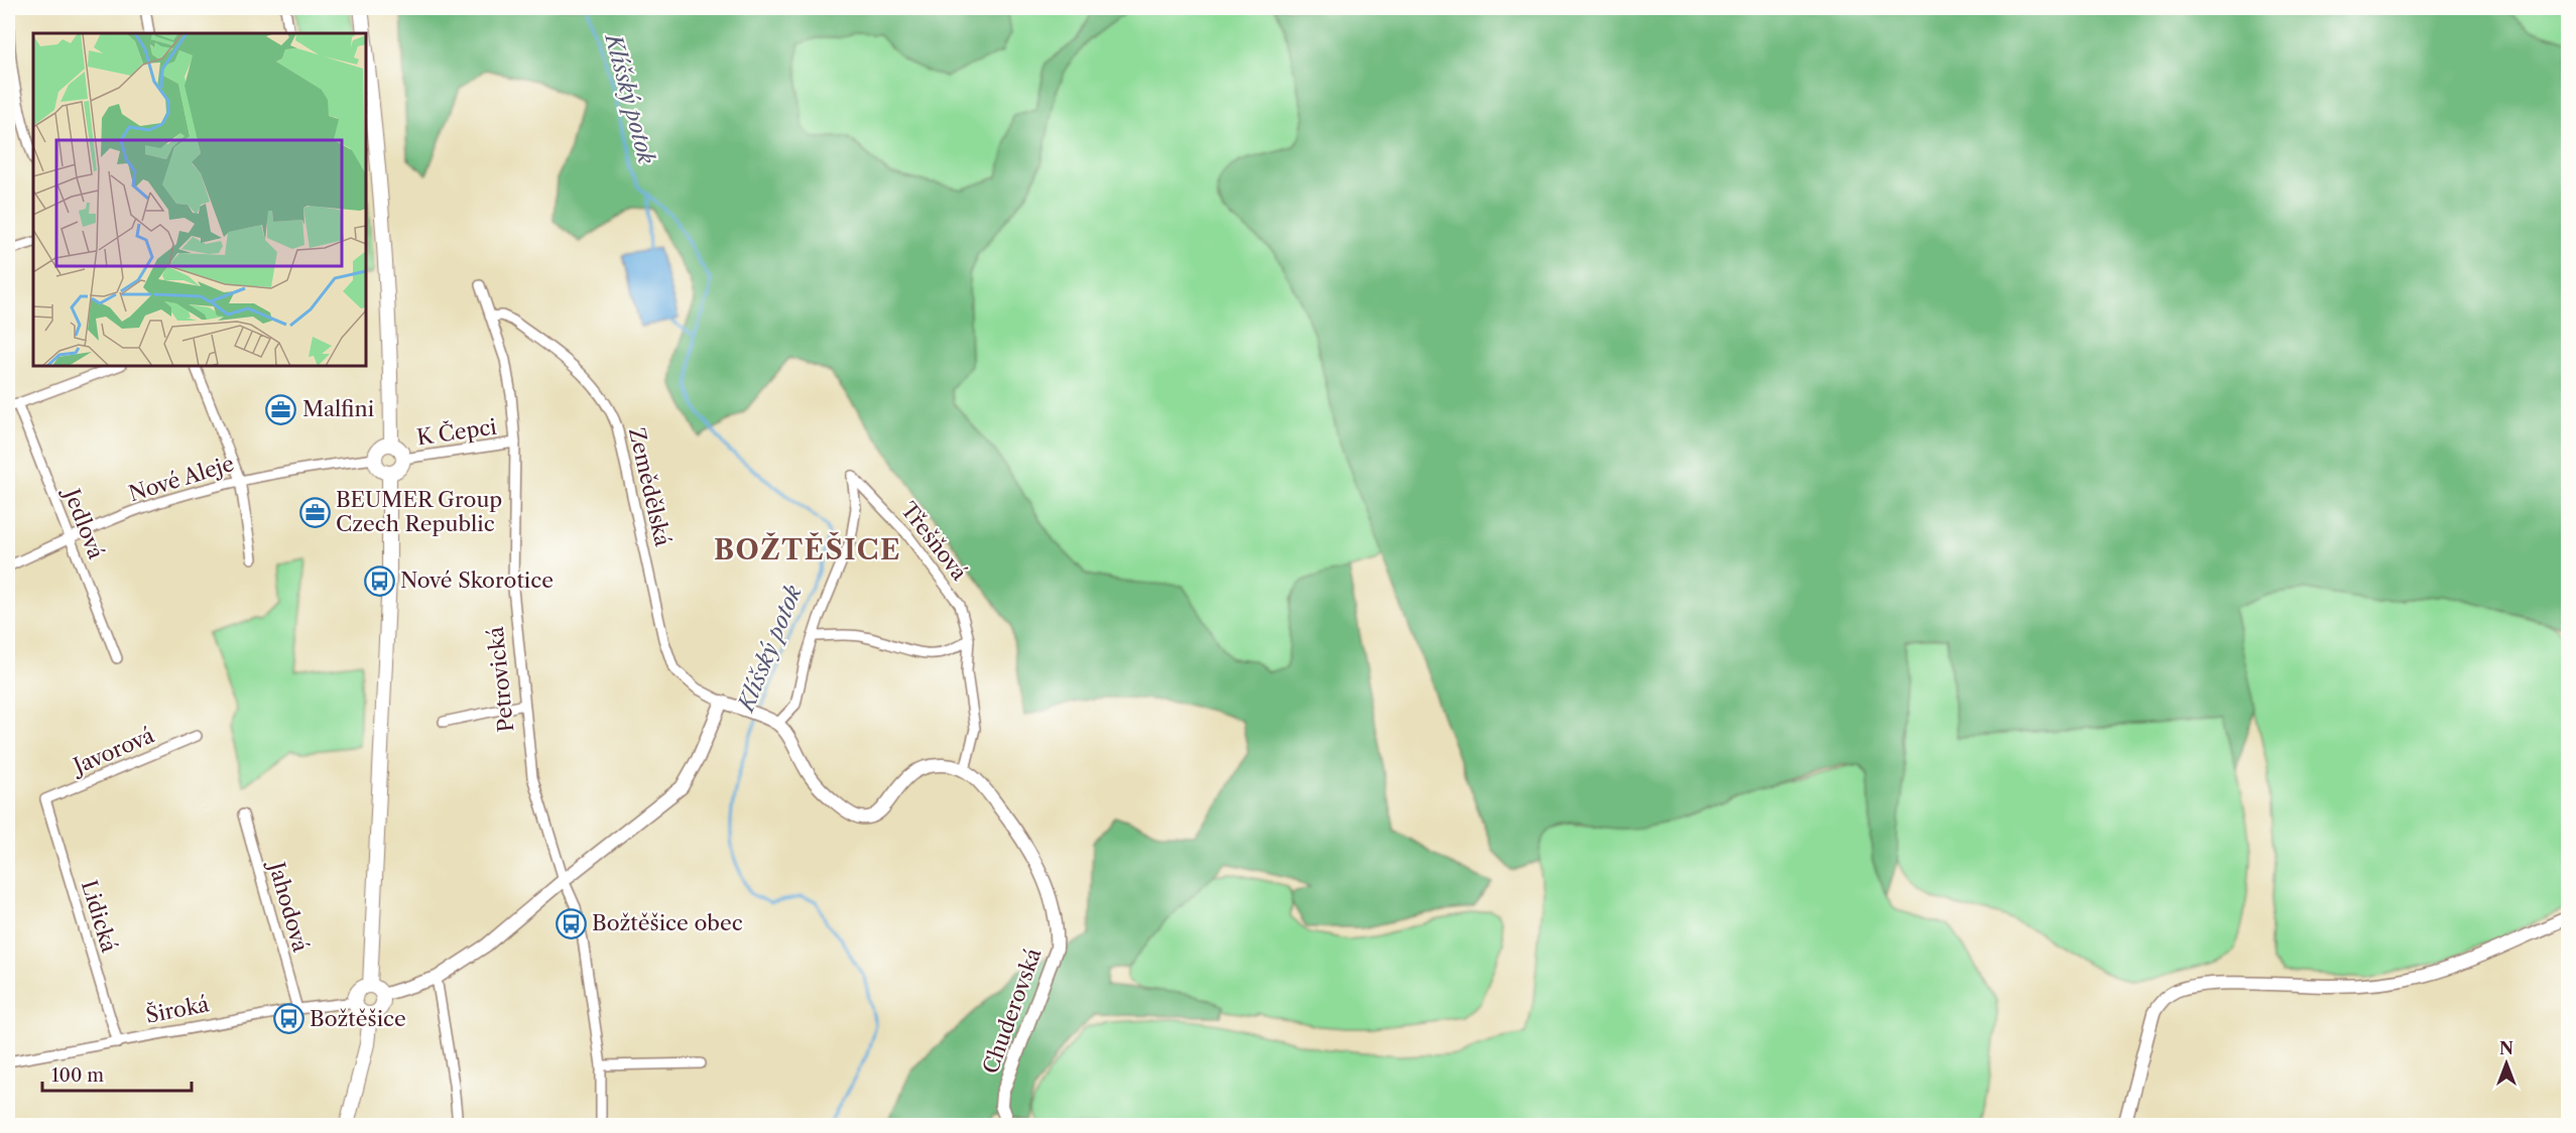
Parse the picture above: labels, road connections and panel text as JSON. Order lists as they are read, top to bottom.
{
  "streets": {
    "street": [
      "K Čepci",
      "Nové Aleje",
      "Zemědělská",
      "Jedlová",
      "Třešňová",
      "Petrovická",
      "Javorová",
      "Jahodová",
      "Lidická",
      "Široká",
      "Chuderovská"
    ]
  },
  "crossings": [
    ["K Čepci", "Nové Aleje"],
    ["K Čepci", "Petrovická"],
    ["Nové Aleje", "Jedlová"],
    ["Zemědělská", "Petrovická"],
    ["Třešňová", "Chuderovská"],
    ["Javorová", "Lidická"],
    ["Jahodová", "Široká"],
    ["Lidická", "Široká"]
  ],
  "districts": ["BOŽTĚŠICE"],
  "water": ["Klíšský potok"],
  "places": {
    "office": ["Malfini", "BEUMER Group Czech Republic"],
    "bus stop": ["Nové Skorotice", "Božtěšice obec", "Božtěšice"]
  },
  "scale_bar": "100 m",
  "north": "top"
}
